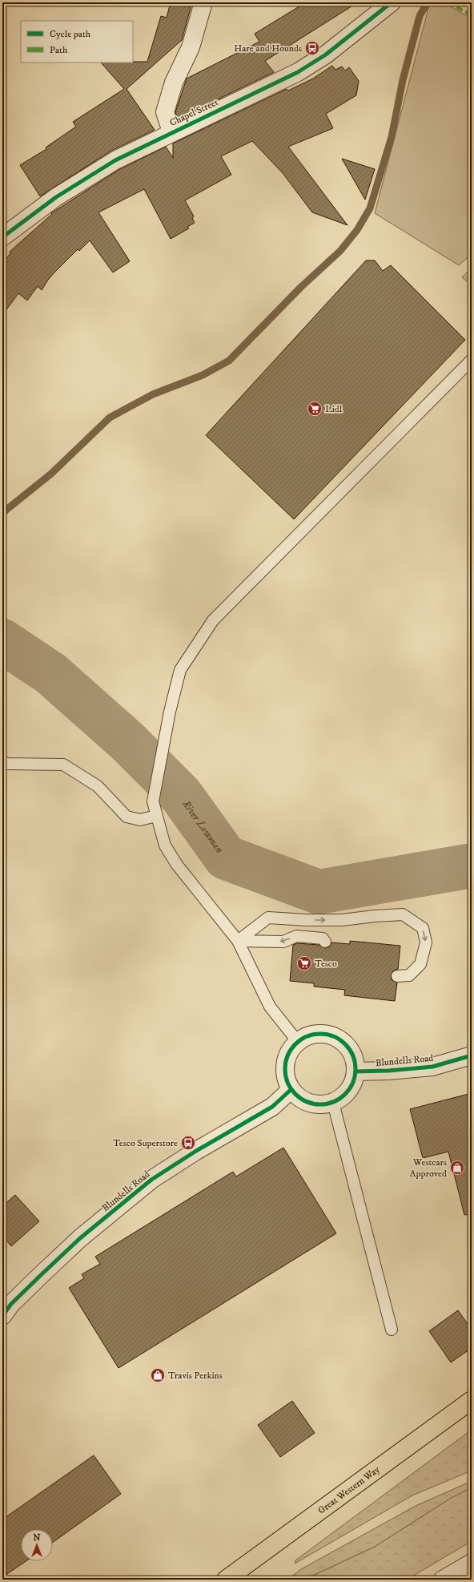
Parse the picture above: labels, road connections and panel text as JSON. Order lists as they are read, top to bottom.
{
  "streets": {
    "main road": ["Great Western Way"],
    "street": ["Chapel Street", "Blundells Road"]
  },
  "water": ["River Lowman"],
  "places": {
    "bus stop": ["Hare and Hounds", "Tesco Superstore"],
    "supermarket": ["Lidl", "Tesco"],
    "shop": ["Westcars Approved", "Travis Perkins"]
  },
  "legend": ["Cycle path", "Path"],
  "north": "top"
}
